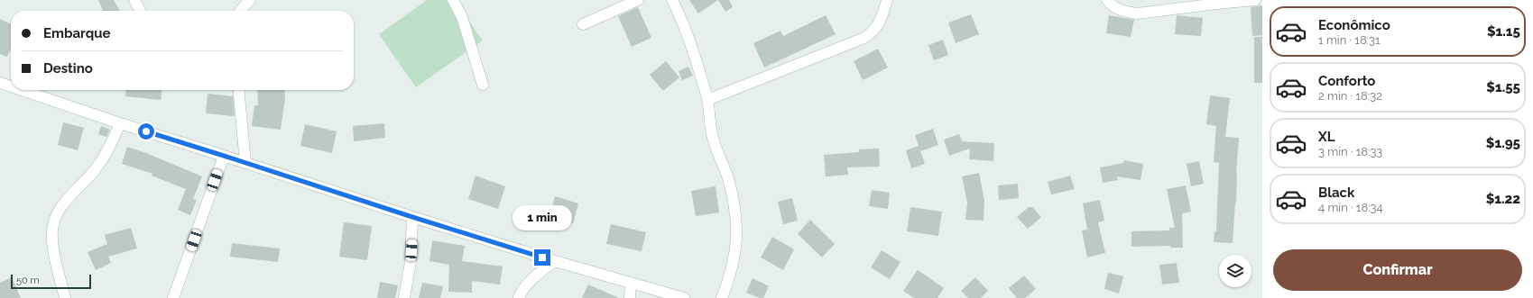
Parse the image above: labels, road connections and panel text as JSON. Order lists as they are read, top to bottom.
{
  "scale_bar": "50 m",
  "page": {
    "list": [
      {
        "name": "Econômico",
        "note": "1 min · 18:31",
        "value": "$1.15"
      },
      {
        "name": "Conforto",
        "note": "2 min · 18:32",
        "value": "$1.55"
      },
      {
        "name": "XL",
        "note": "3 min · 18:33",
        "value": "$1.95"
      },
      {
        "name": "Black",
        "note": "4 min · 18:34",
        "value": "$1.22"
      }
    ],
    "banner": ["Embarque", "Destino"],
    "bubble": "1 min",
    "buttons": "Confirmar",
    "scale": "50 m"
  }
}
